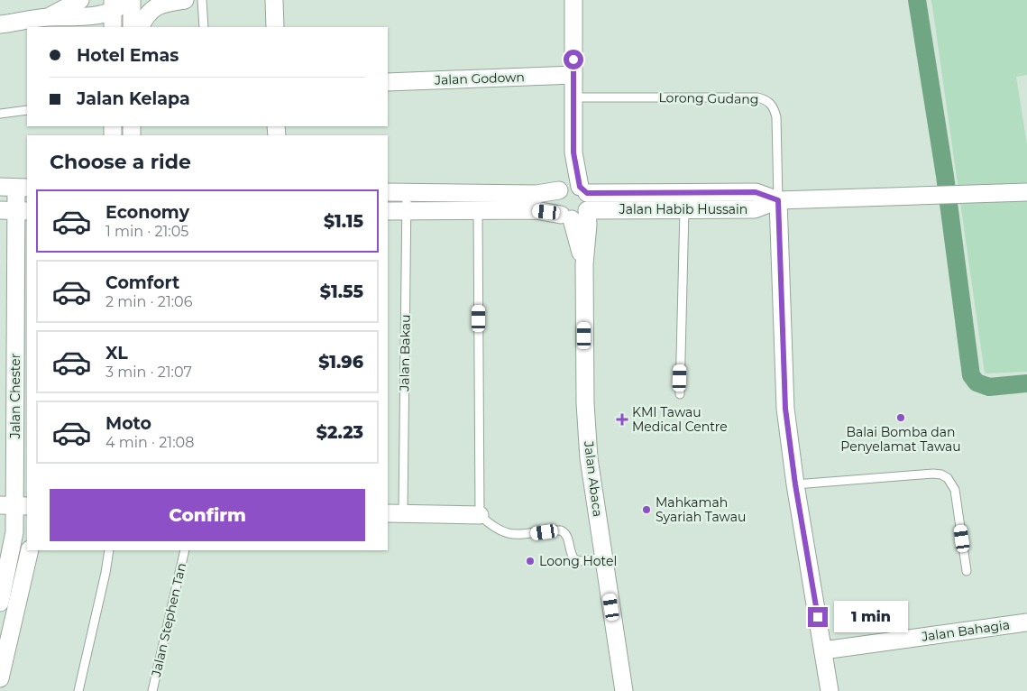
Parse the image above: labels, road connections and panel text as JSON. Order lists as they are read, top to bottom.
{
  "streets": {
    "street": [
      "Jalan Godown",
      "Jalan Habib Hussain",
      "Jalan Chester",
      "Jalan Abaca",
      "Jalan Bahagia"
    ],
    "lane": ["Lorong Gudang", "Jalan Bakau", "Jalan Stephen Tan"]
  },
  "crossings": [
    ["Lorong Gudang", "Jalan Habib Hussain"],
    ["Jalan Habib Hussain", "Jalan Bakau"],
    ["Jalan Habib Hussain", "Jalan Abaca"]
  ],
  "places": {
    "other": ["Balai Bomba dan Penyelamat Tawau", "Mahkamah Syariah Tawau", "Loong Hotel"],
    "health": ["KMI Tawau Medical Centre"]
  },
  "page": {
    "banner": ["Hotel Emas", "Jalan Kelapa"],
    "heading": "Choose a ride",
    "list": [
      {
        "name": "Economy",
        "note": "1 min · 21:05",
        "value": "$1.15"
      },
      {
        "name": "Comfort",
        "note": "2 min · 21:06",
        "value": "$1.55"
      },
      {
        "name": "XL",
        "note": "3 min · 21:07",
        "value": "$1.96"
      },
      {
        "name": "Moto",
        "note": "4 min · 21:08",
        "value": "$2.23"
      }
    ],
    "buttons": "Confirm",
    "bubble": "1 min"
  }
}
